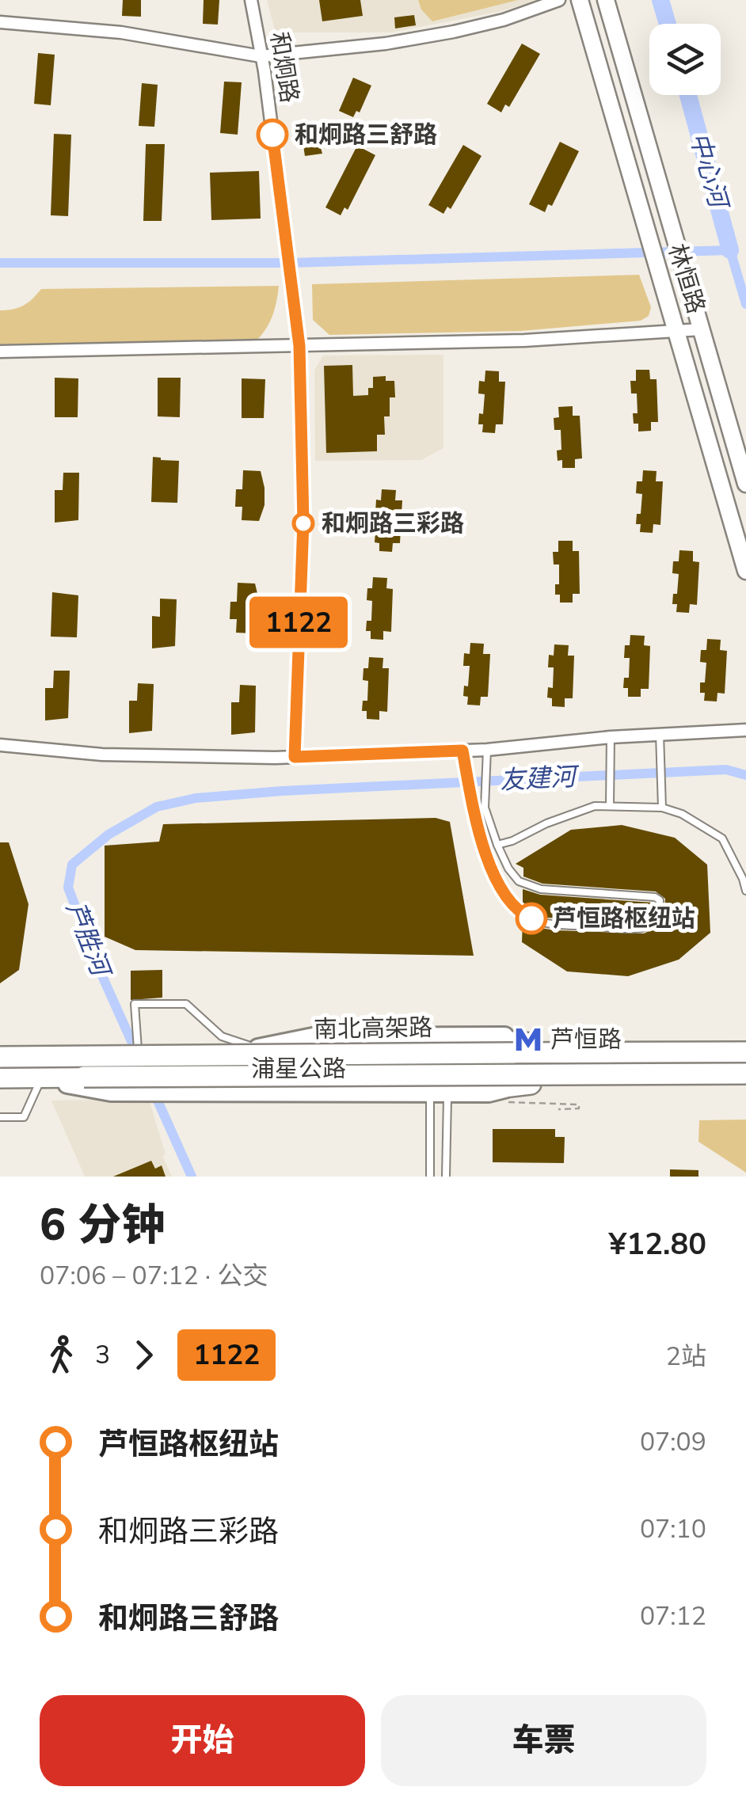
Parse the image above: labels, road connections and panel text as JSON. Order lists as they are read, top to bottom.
{
  "streets": {
    "highway": ["南北高架路"],
    "main road": ["林恒路", "浦星公路"],
    "street": ["和炯路"]
  },
  "crossings": [
    ["南北高架路", "浦星公路"]
  ],
  "water": ["中心河", "友建河", "芦胜河"],
  "places": {
    "other": ["和炯路三舒路", "和炯路三彩路", "芦恒路枢纽站"],
    "metro station": ["芦恒路"]
  },
  "lines": ["bus line 1122"],
  "page": {
    "on_map": "1122",
    "heading": ["6 分钟", "07:06 – 07:12 · 公交", "¥12.80"],
    "legs": ["3", "1122", "2站"],
    "list": [
      {
        "name": "芦恒路枢纽站",
        "value": "07:09"
      },
      {
        "name": "和炯路三彩路",
        "value": "07:10"
      },
      {
        "name": "和炯路三舒路",
        "value": "07:12"
      }
    ],
    "buttons": ["开始", "车票"]
  }
}
